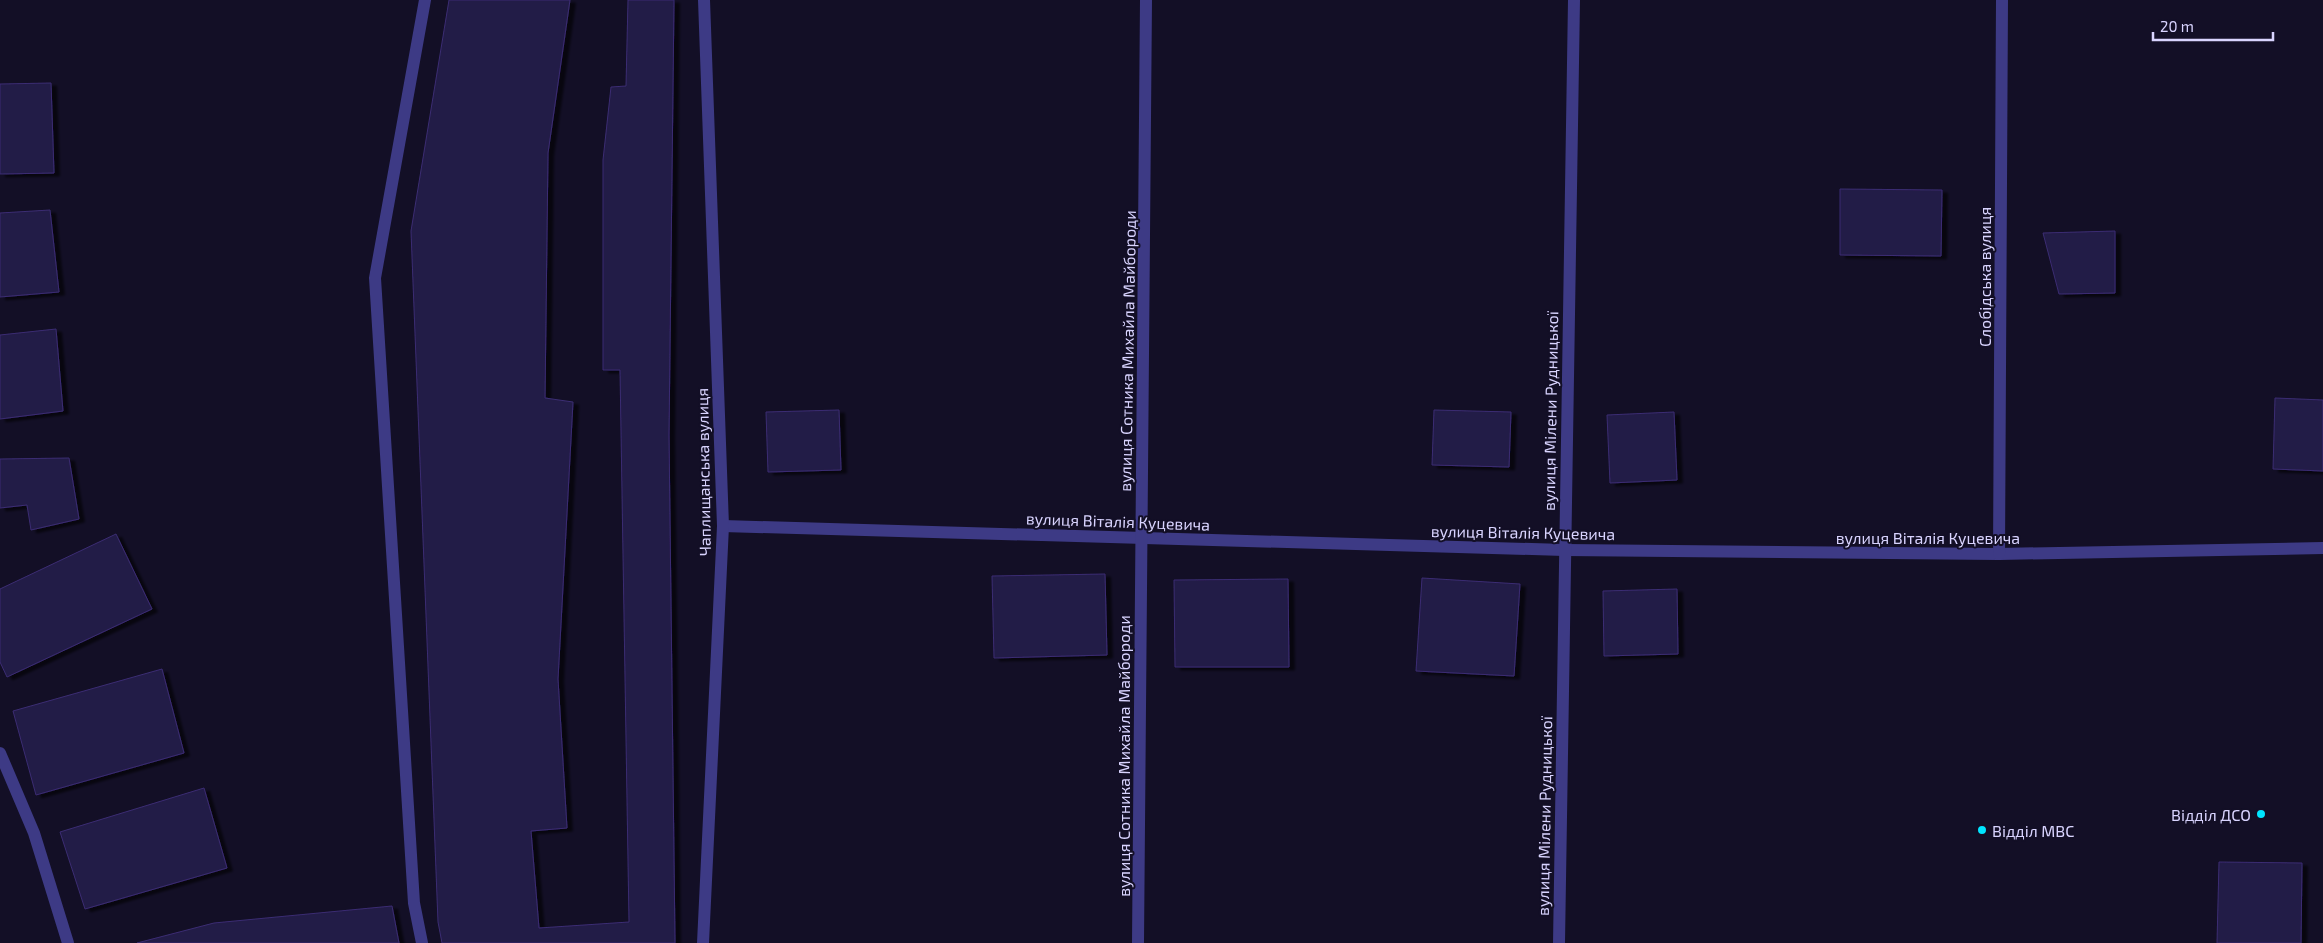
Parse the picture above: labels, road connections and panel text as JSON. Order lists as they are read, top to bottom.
{
  "streets": {
    "street": [
      "Слобідська вулиця",
      "вулиця Сотника Михайла Майбороди",
      "вулиця Мілени Рудницької",
      "Чаплищанська вулиця",
      "вулиця Віталія Куцевича"
    ]
  },
  "crossings": [
    ["Слобідська вулиця", "вулиця Віталія Куцевича"],
    ["вулиця Сотника Михайла Майбороди", "вулиця Віталія Куцевича"],
    ["вулиця Мілени Рудницької", "вулиця Віталія Куцевича"],
    ["Чаплищанська вулиця", "вулиця Віталія Куцевича"]
  ],
  "places": ["Відділ ДСО", "Відділ МВС"],
  "scale_bar": "20 m"
}
